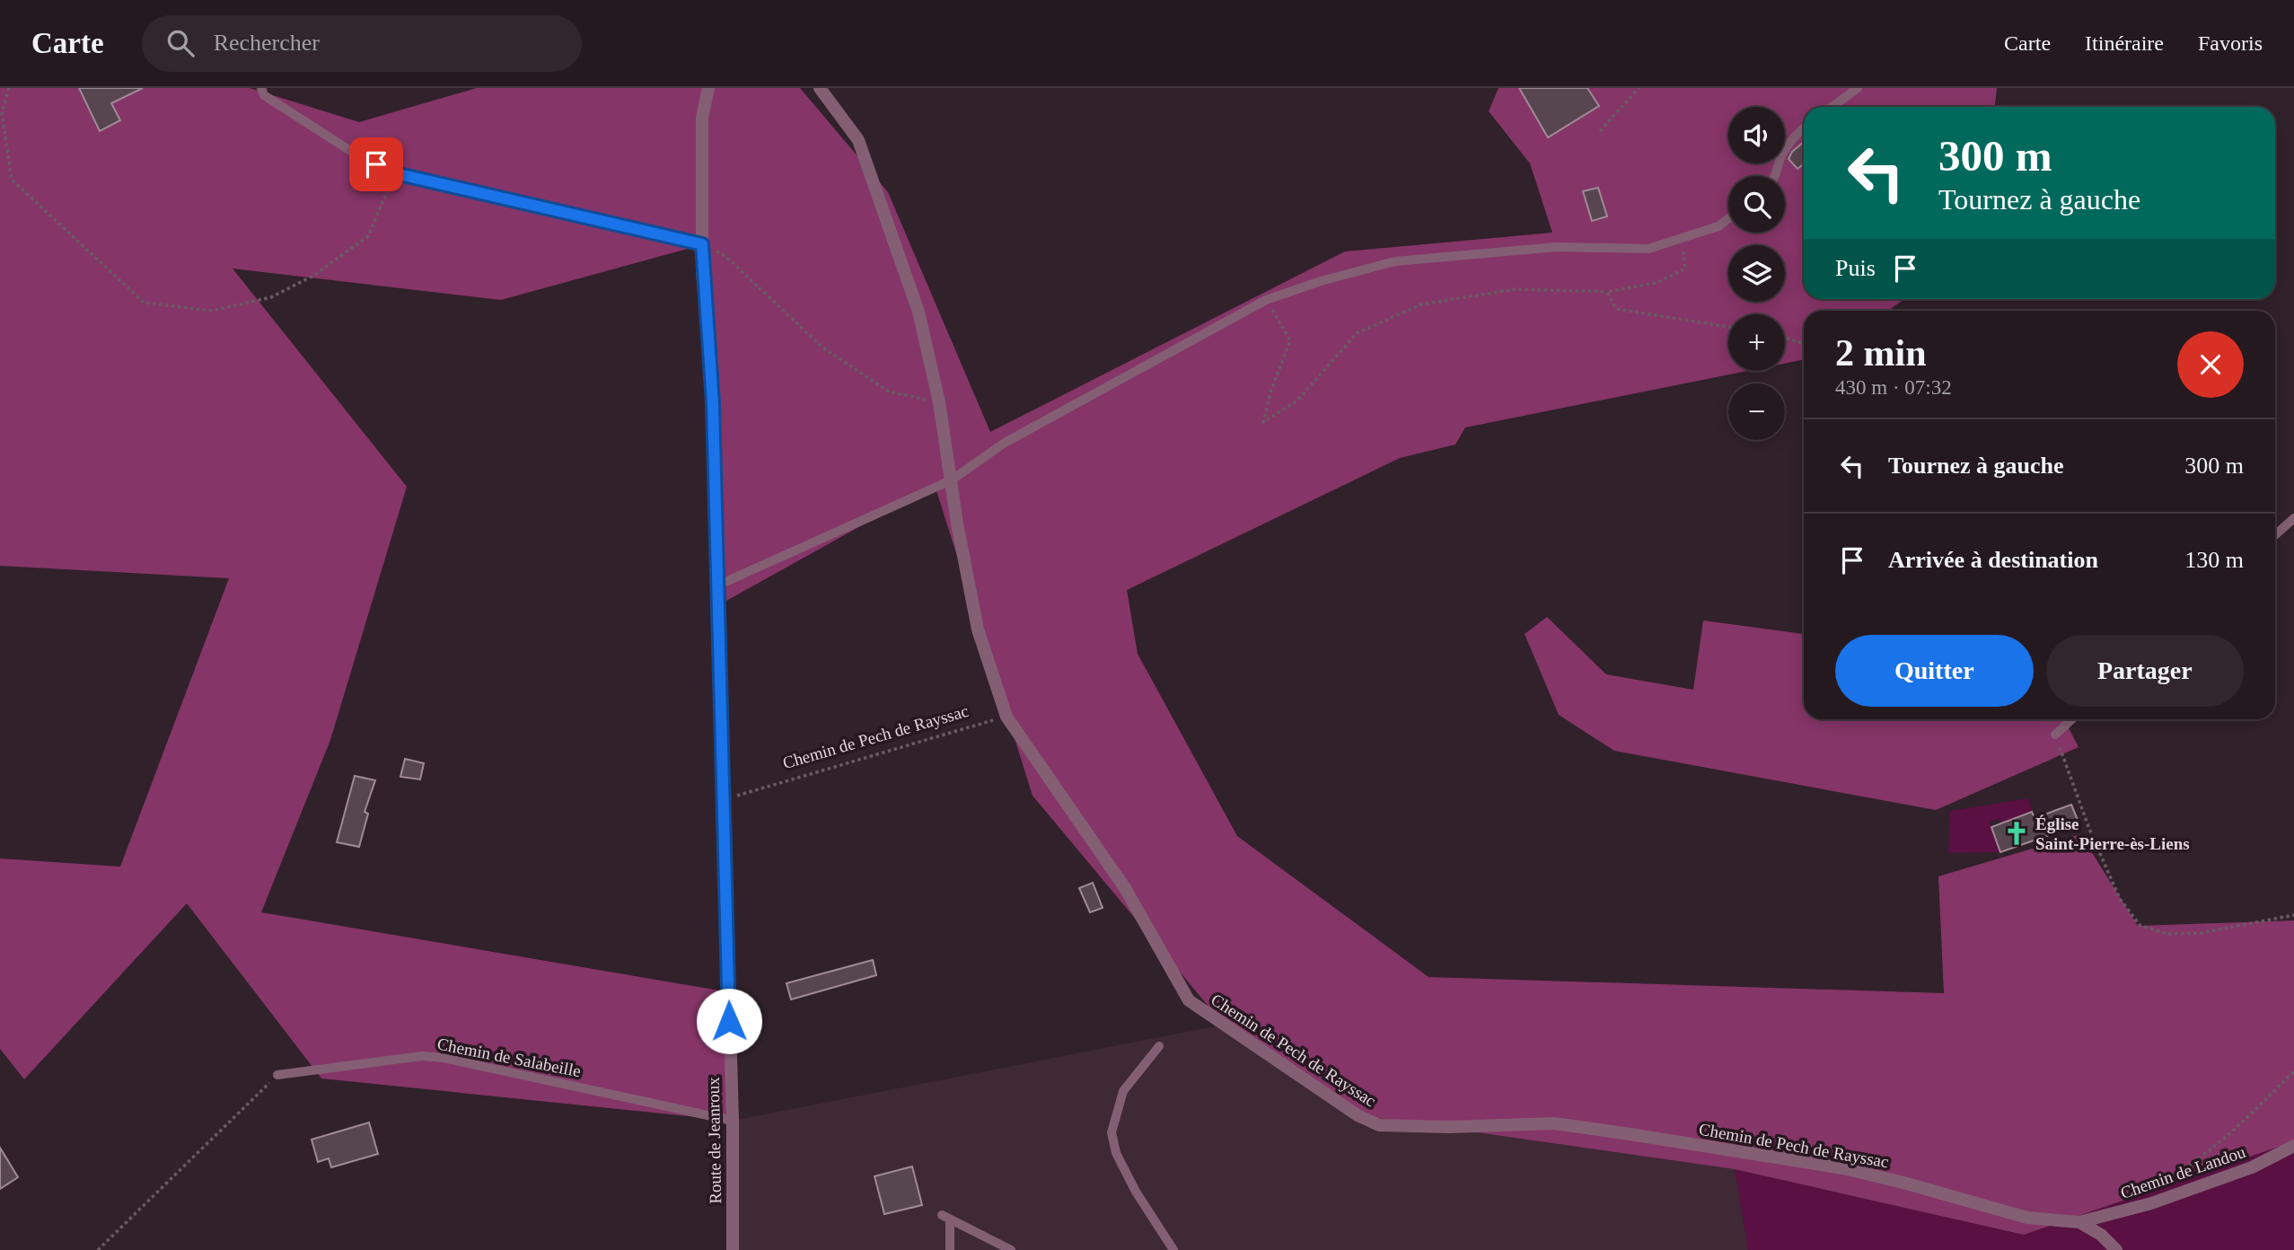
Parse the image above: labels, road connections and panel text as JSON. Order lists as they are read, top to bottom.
{
  "streets": {
    "street": ["Chemin de Pech de Rayssac", "Route de Jeanroux", "Chemin de Landou"],
    "lane": ["Chemin de Salabeille"]
  },
  "crossings": [
    ["Chemin de Pech de Rayssac", "Route de Jeanroux"],
    ["Chemin de Pech de Rayssac", "Chemin de Landou"],
    ["Chemin de Salabeille", "Route de Jeanroux"]
  ],
  "places": {
    "church": ["Église Saint-Pierre-ès-Liens"]
  },
  "page": {
    "header": "Carte",
    "search": "Rechercher",
    "nav": ["Carte", "Itinéraire", "Favoris"],
    "map_buttons": ["+", "−"],
    "turn": ["300 m", "Tournez à gauche"],
    "then": "Puis",
    "heading": ["2 min", "430 m · 07:32"],
    "list": [
      {
        "name": "Tournez à gauche",
        "value": "300 m"
      },
      {
        "name": "Arrivée à destination",
        "value": "130 m"
      }
    ],
    "buttons": ["Quitter", "Partager"]
  }
}
